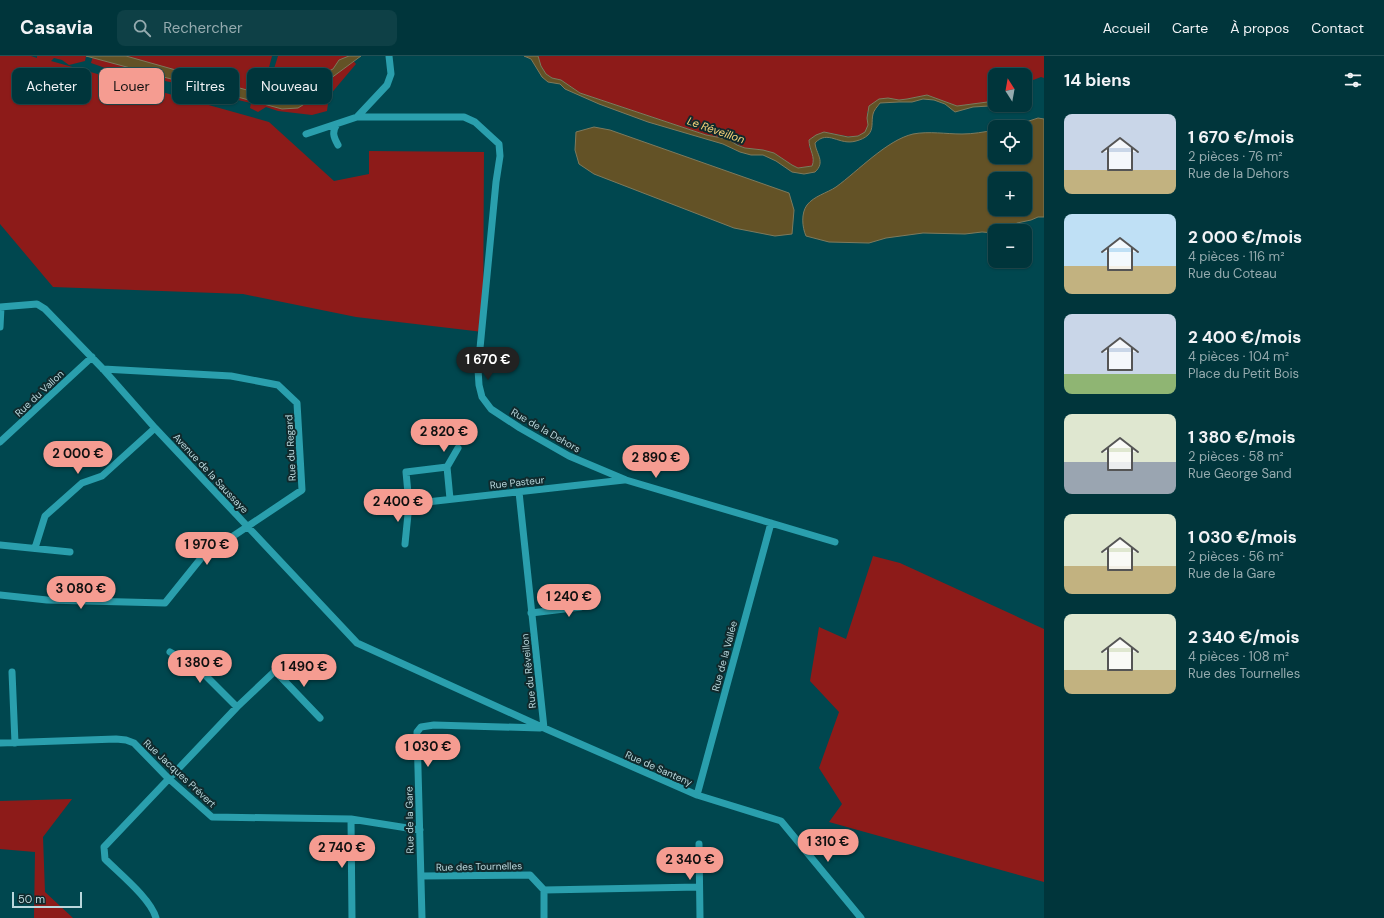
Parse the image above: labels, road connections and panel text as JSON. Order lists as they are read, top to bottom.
{
  "streets": {
    "street": [
      "Rue du Vallon",
      "Rue de la Dehors",
      "Rue du Regard",
      "Avenue de la Saussaye",
      "Rue Pasteur",
      "Rue de la Vallée",
      "Rue du Réveillon",
      "Rue de Santeny",
      "Rue Jacques Prévert",
      "Rue de la Gare",
      "Rue des Tournelles"
    ]
  },
  "crossings": [
    ["Rue du Vallon", "Avenue de la Saussaye"],
    ["Rue de la Dehors", "Rue Pasteur"],
    ["Rue de la Dehors", "Rue de la Vallée"],
    ["Rue du Regard", "Avenue de la Saussaye"],
    ["Avenue de la Saussaye", "Rue de Santeny"],
    ["Rue Pasteur", "Rue du Réveillon"],
    ["Rue de la Vallée", "Rue de Santeny"],
    ["Rue du Réveillon", "Rue de Santeny"],
    ["Rue du Réveillon", "Rue de la Gare"],
    ["Rue de Santeny", "Rue de la Gare"],
    ["Rue Jacques Prévert", "Rue de la Gare"],
    ["Rue de la Gare", "Rue des Tournelles"]
  ],
  "water": ["Le Réveillon"],
  "scale_bar": "50 m",
  "north": "top",
  "page": {
    "header": "Casavia",
    "search": "Rechercher",
    "nav": [
      "Accueil",
      "Carte",
      "À propos",
      "Contact"
    ],
    "heading": "14 biens",
    "map_buttons": ["+", "−"],
    "chip": [
      "Acheter",
      "Louer",
      "Filtres",
      "Nouveau"
    ],
    "list": [
      {
        "name": "1 670 €/mois",
        "note": "2 pièces · 76 m² · Rue de la Dehors"
      },
      {
        "name": "2 000 €/mois",
        "note": "4 pièces · 116 m² · Rue du Coteau"
      },
      {
        "name": "2 400 €/mois",
        "note": "4 pièces · 104 m² · Place du Petit Bois"
      },
      {
        "name": "1 380 €/mois",
        "note": "2 pièces · 58 m² · Rue George Sand"
      },
      {
        "name": "1 030 €/mois",
        "note": "2 pièces · 56 m² · Rue de la Gare"
      },
      {
        "name": "2 340 €/mois",
        "note": "4 pièces · 108 m² · Rue des Tournelles"
      }
    ],
    "price": [
      "1 670 €",
      "2 820 €",
      "2 000 €",
      "2 890 €",
      "2 400 €",
      "1 970 €",
      "3 080 €",
      "1 240 €",
      "1 380 €",
      "1 490 €",
      "1 030 €",
      "1 310 €",
      "2 740 €",
      "2 340 €"
    ],
    "scale": "50 m"
  }
}
